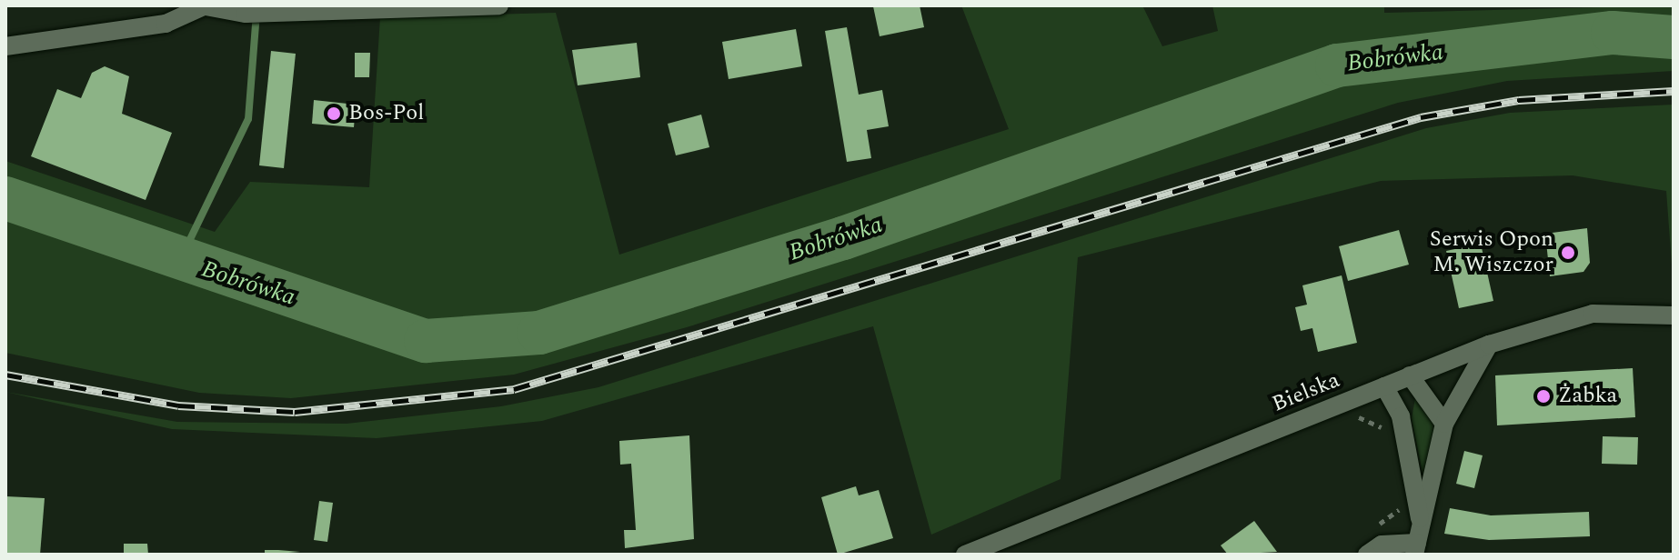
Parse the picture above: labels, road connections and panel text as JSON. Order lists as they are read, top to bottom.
{
  "streets": {
    "street": ["Bielska"]
  },
  "water": ["Bobrówka"],
  "places": ["Bos-Pol", "Serwis Opon M. Wiszczor", "Żabka"]
}
